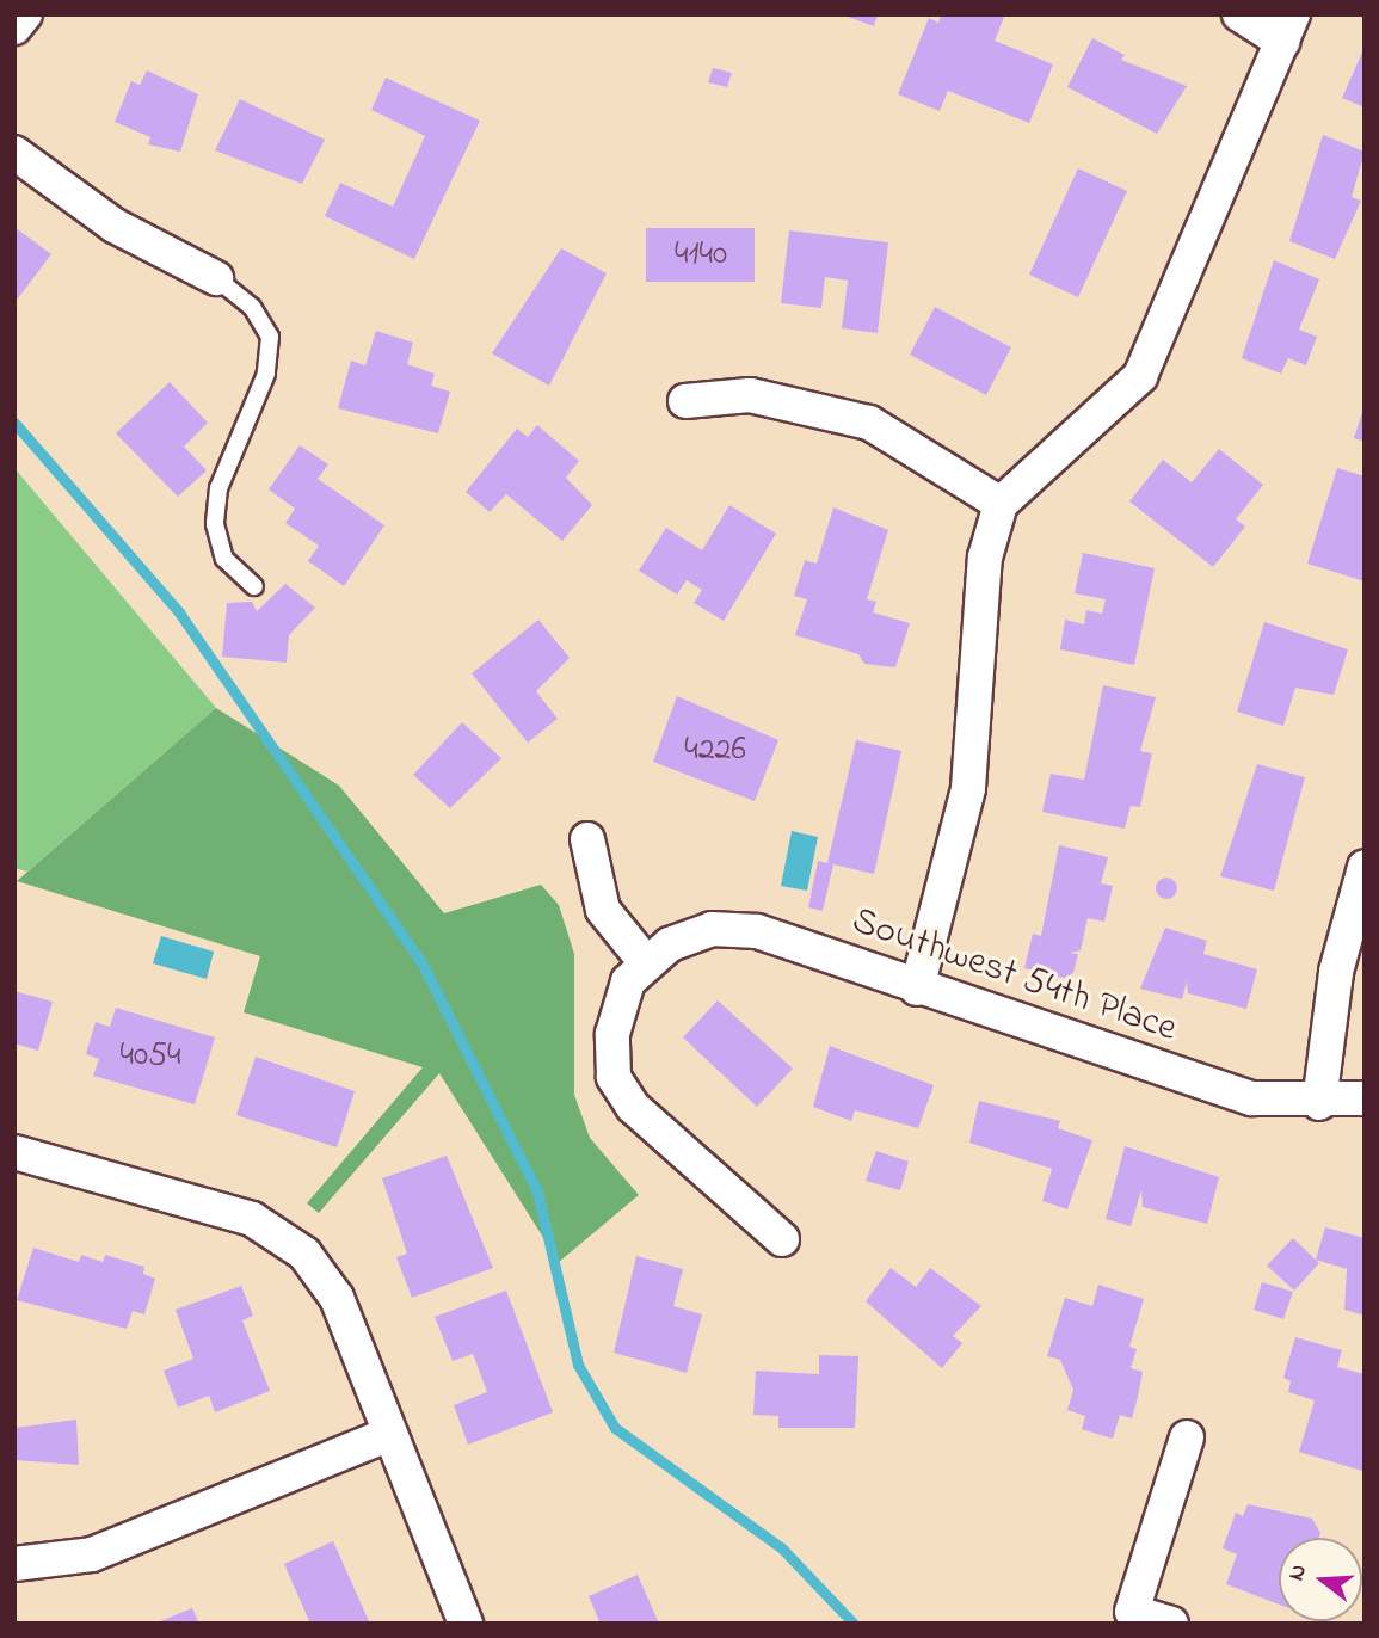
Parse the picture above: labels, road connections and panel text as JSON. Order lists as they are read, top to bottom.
{
  "streets": {
    "street": ["Southwest 54th Place"]
  },
  "house_numbers": ["4140", "4226", "4054"],
  "north": "left"
}
